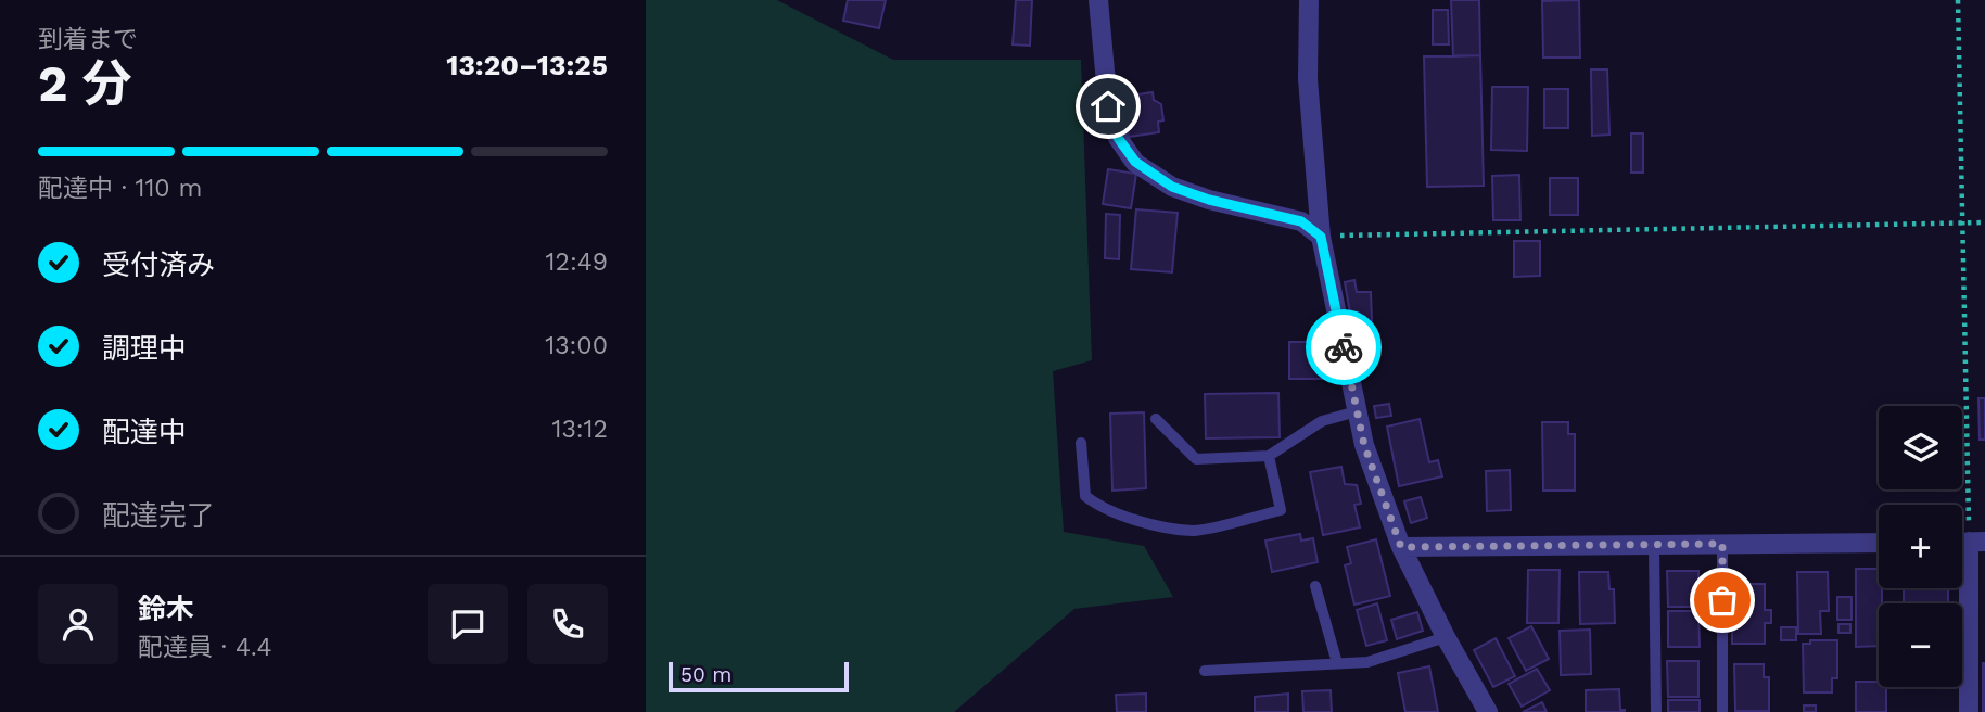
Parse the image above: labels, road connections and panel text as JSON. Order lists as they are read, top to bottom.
{
  "scale_bar": "50 m",
  "page": {
    "heading": ["2 分", "到着まで", "13:20–13:25"],
    "panel": ["鈴木", "配達員 · 4.4"],
    "bar": "配達中 · 110 m",
    "list": [
      ["受付済み", "12:49"],
      ["調理中", "13:00"],
      ["配達中", "13:12"],
      "配達完了"
    ],
    "map_buttons": ["+", "−"],
    "scale": "50 m"
  }
}
